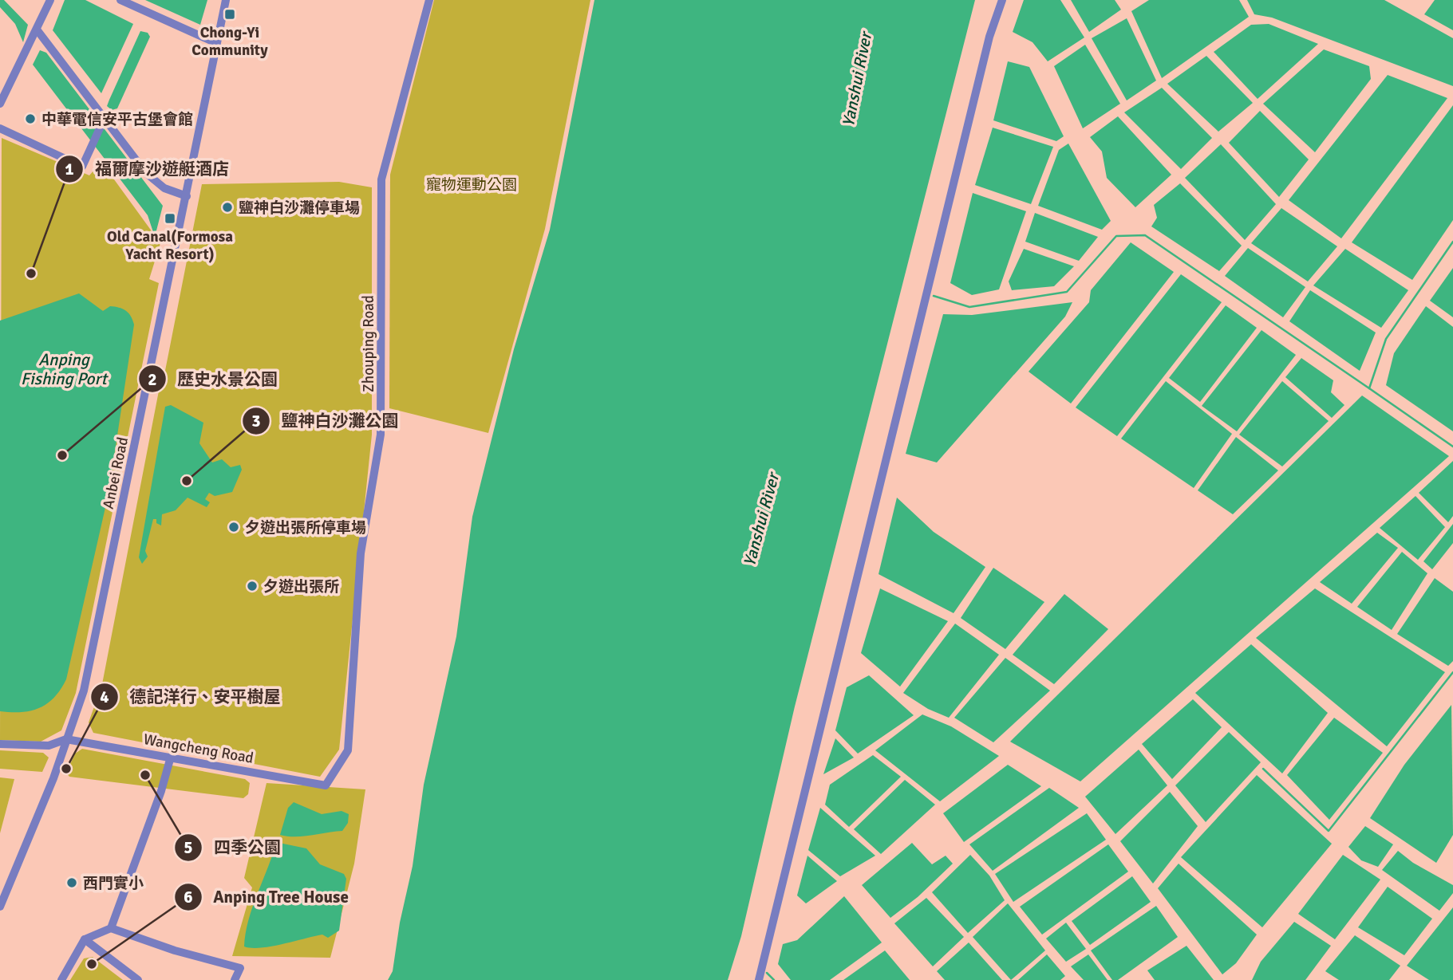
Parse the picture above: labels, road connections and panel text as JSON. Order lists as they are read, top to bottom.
{
  "streets": {
    "street": ["Zhouping Road", "Anbei Road", "Wangcheng Road"]
  },
  "crossings": [
    ["Zhouping Road", "Wangcheng Road"],
    ["Anbei Road", "Wangcheng Road"]
  ],
  "water": ["Yanshui River", "Anping Fishing Port"],
  "parks": ["寵物運動公園"],
  "places": {
    "transit": ["Chong-Yi Community", "Old Canal(Formosa Yacht Resort)"],
    "other": [
      "中華電信安平古堡會館",
      "鹽神白沙灘停車場",
      "福爾摩沙遊艇酒店",
      "歷史水景公園",
      "鹽神白沙灘公園",
      "夕遊出張所停車場",
      "夕遊出張所",
      "德記洋行、安平樹屋",
      "四季公園",
      "西門實小",
      "Anping Tree House"
    ]
  }
}
